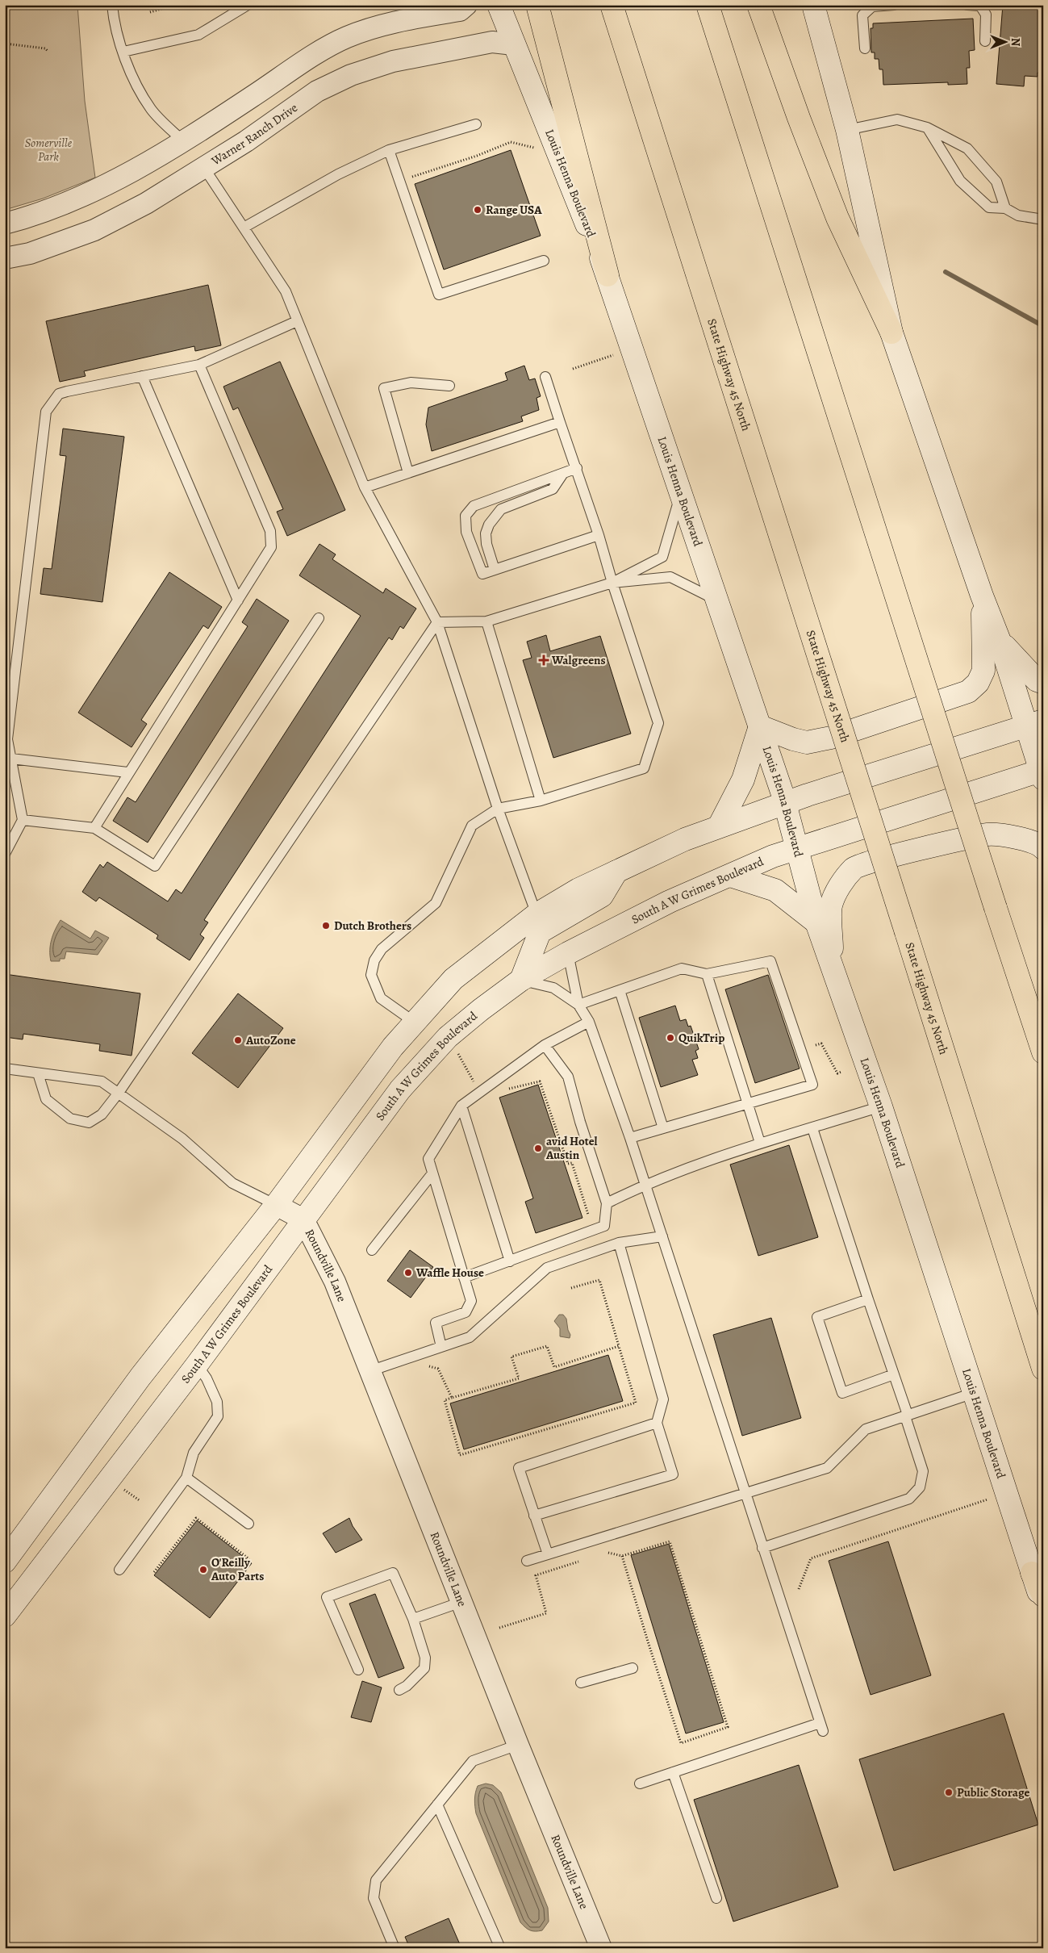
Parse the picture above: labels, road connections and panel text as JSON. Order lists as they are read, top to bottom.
{
  "streets": {
    "highway": ["State Highway 45 North"],
    "main road": ["Louis Henna Boulevard", "South A W Grimes Boulevard"],
    "street": ["Warner Ranch Drive", "Roundville Lane"]
  },
  "crossings": [
    ["Warner Ranch Drive", "Louis Henna Boulevard"],
    ["Louis Henna Boulevard", "South A W Grimes Boulevard"],
    ["South A W Grimes Boulevard", "Roundville Lane"]
  ],
  "parks": ["Somerville Park"],
  "places": {
    "other": [
      "Range USA",
      "Dutch Brothers",
      "QuikTrip",
      "AutoZone",
      "avid Hotel Austin",
      "Waffle House",
      "O'Reilly Auto Parts",
      "Public Storage"
    ],
    "health": ["Walgreens"]
  },
  "north": "right"
}
